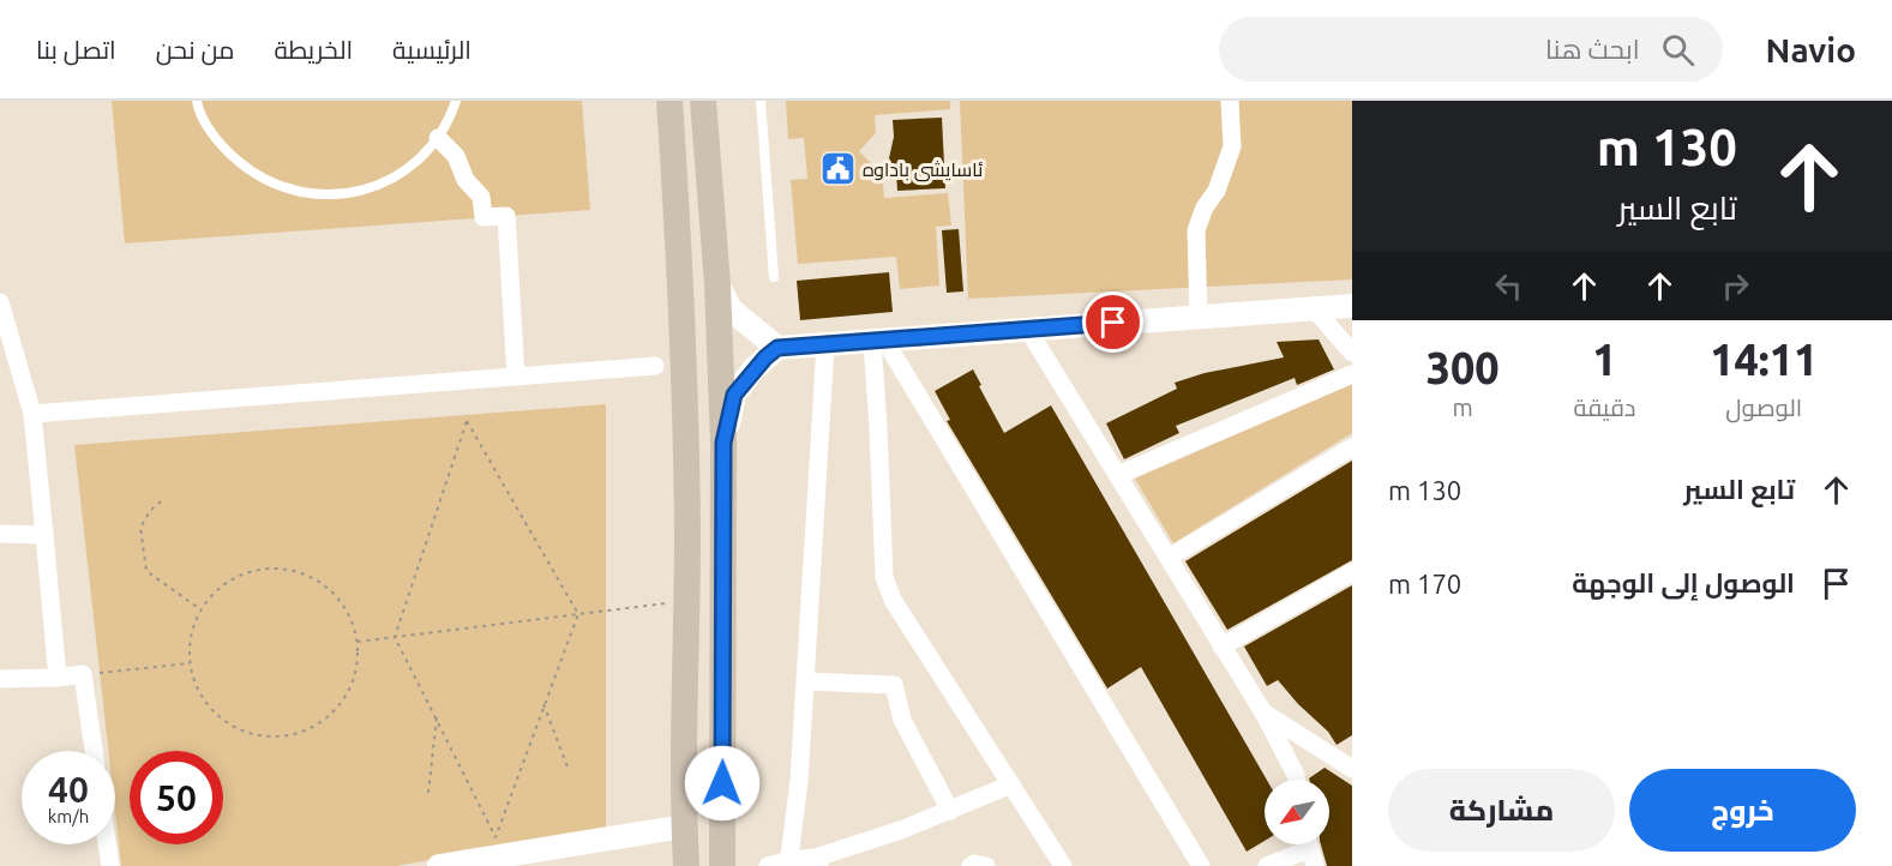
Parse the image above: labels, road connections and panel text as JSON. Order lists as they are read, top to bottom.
{
  "places": {
    "public building": ["ئاسايشى باداوه"]
  },
  "north": "bottom left",
  "page": {
    "header": "Navio",
    "search": "ابحث هنا",
    "nav": [
      "الرئيسية",
      "الخريطة",
      "من نحن",
      "اتصل بنا"
    ],
    "turn": ["130 m", "تابع السير"],
    "eta": [
      "14:11",
      "الوصول",
      "1",
      "دقيقة",
      "300",
      "m"
    ],
    "list": [
      {
        "name": "تابع السير",
        "value": "130 m"
      },
      {
        "name": "الوصول إلى الوجهة",
        "value": "170 m"
      }
    ],
    "speed": "40 km/h",
    "limit": "50",
    "buttons": ["خروج", "مشاركة"]
  }
}
